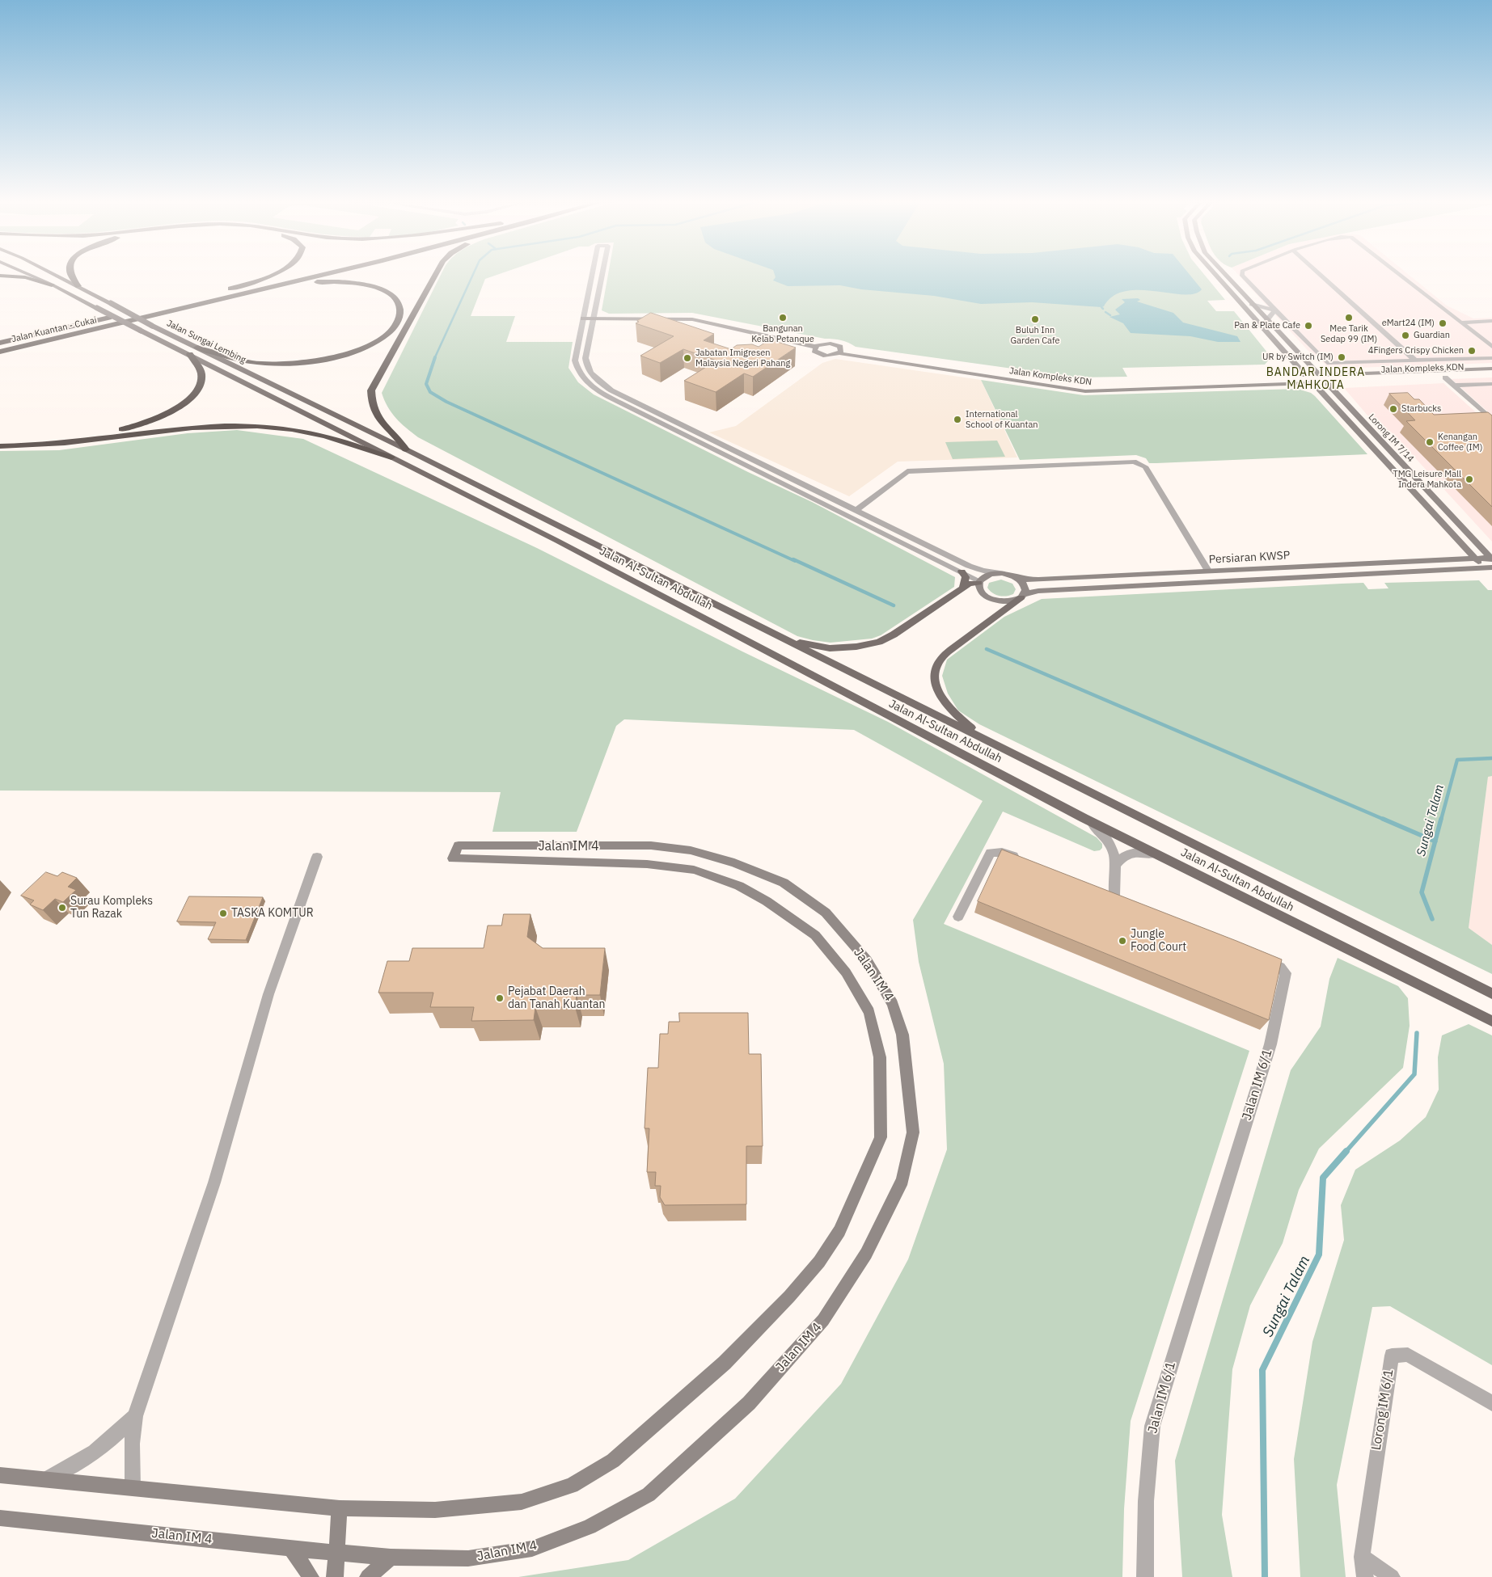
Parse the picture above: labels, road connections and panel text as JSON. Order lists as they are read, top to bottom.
{
  "streets": {
    "highway": ["Jalan Kuantan - Cukai"],
    "main road": ["Jalan Sungai Lembing", "Jalan Al-Sultan Abdullah"],
    "street": [
      "Jalan Kompleks KDN",
      "Lorong IM 7/14",
      "Persiaran KWSP",
      "Jalan IM 4",
      "Jalan IM 6/1",
      "Lorong IM 6/1"
    ]
  },
  "crossings": [
    ["Jalan Sungai Lembing", "Jalan Al-Sultan Abdullah"],
    ["Jalan Kompleks KDN", "Lorong IM 7/14"],
    ["Lorong IM 7/14", "Persiaran KWSP"]
  ],
  "districts": ["BANDAR INDERA MAHKOTA"],
  "water": ["Sungai Talam"],
  "places": [
    "Bangunan Kelab Petanque",
    "Mee Tarik Sedap 99 (IM)",
    "Buluh Inn Garden Cafe",
    "eMart24 (IM)",
    "Pan & Plate Cafe",
    "Guardian",
    "4Fingers Crispy Chicken",
    "UR by Switch (IM)",
    "Jabatan Imigresen Malaysia Negeri Pahang",
    "Starbucks",
    "International School of Kuantan",
    "Kenangan Coffee (IM)",
    "TMG Leisure Mall Indera Mahkota",
    "Surau Kompleks Tun Razak",
    "TASKA KOMTUR",
    "Jungle Food Court",
    "Pejabat Daerah dan Tanah Kuantan"
  ]
}
